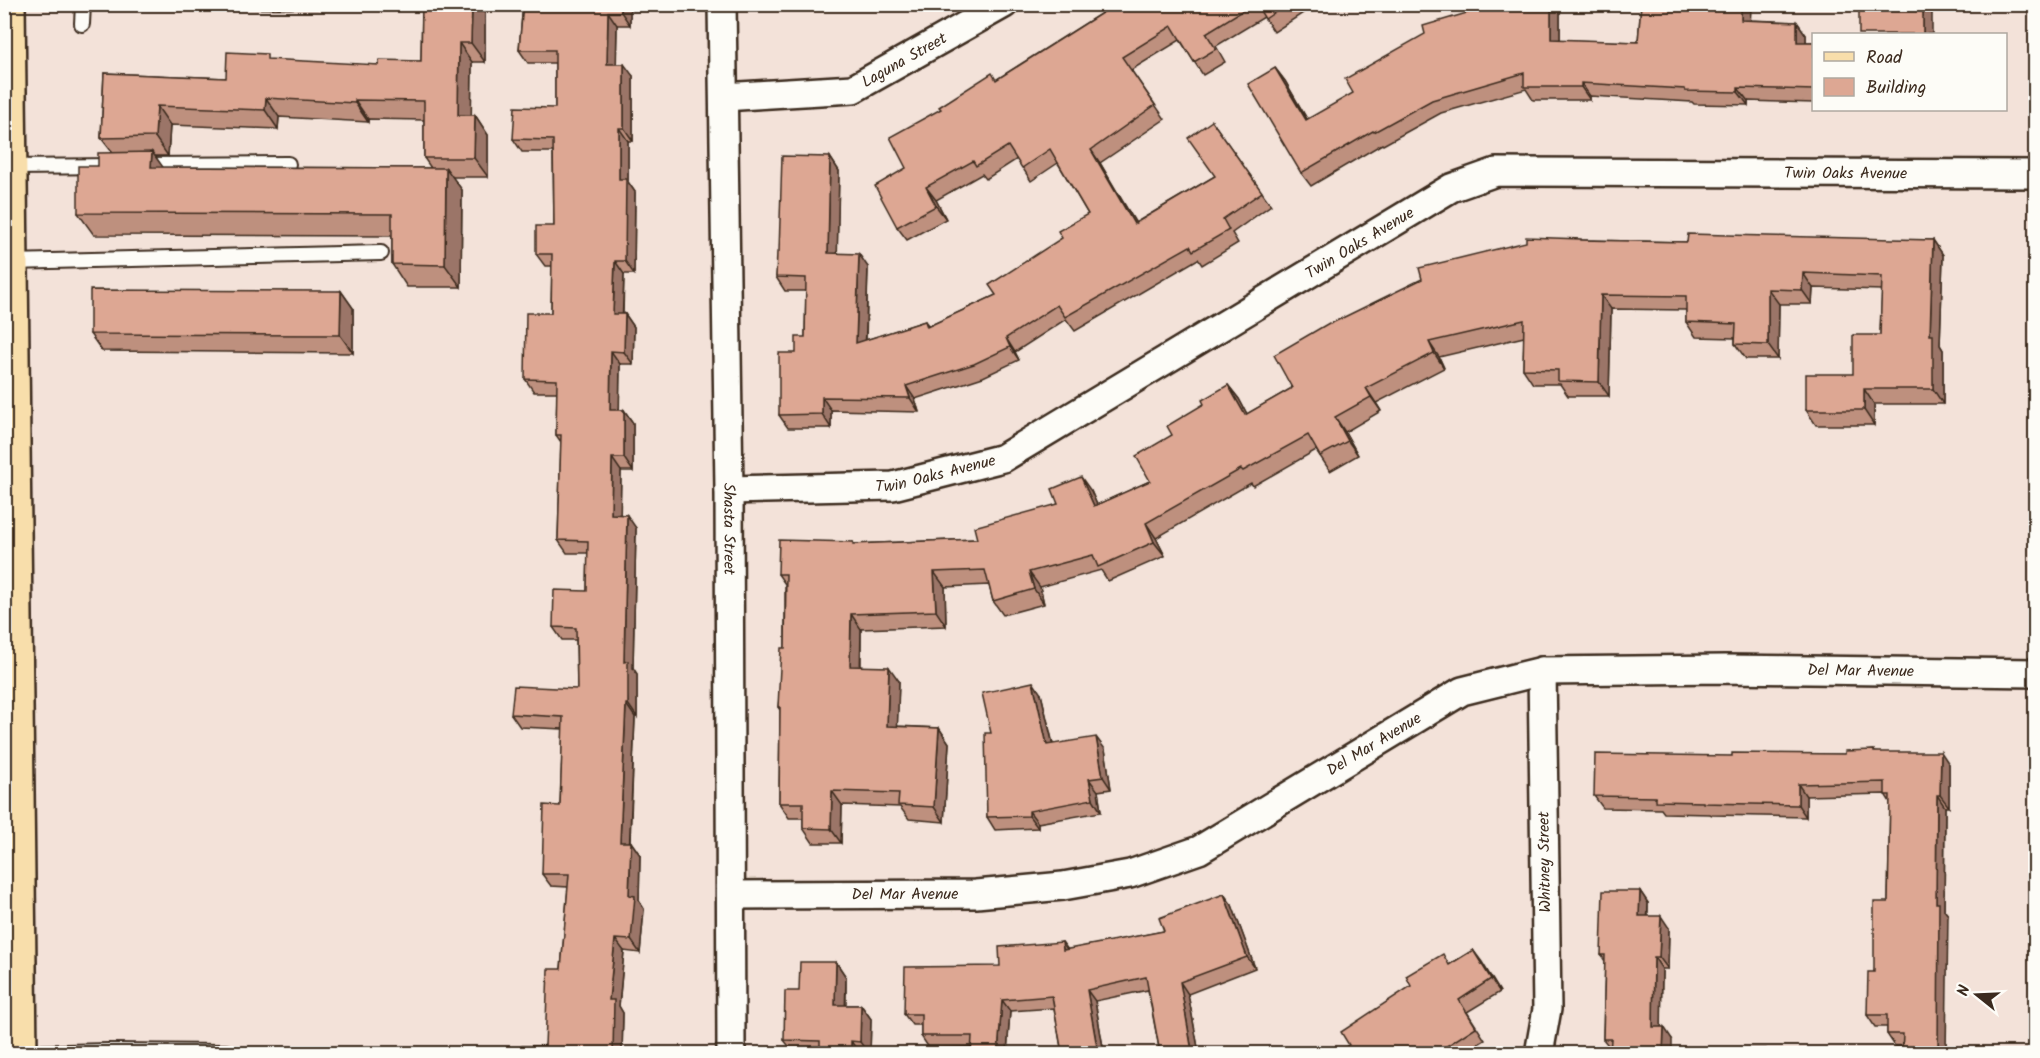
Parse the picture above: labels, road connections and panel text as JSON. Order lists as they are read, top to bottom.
{
  "streets": {
    "street": [
      "Laguna Street",
      "Twin Oaks Avenue",
      "Shasta Street",
      "Del Mar Avenue",
      "Whitney Street"
    ]
  },
  "crossings": [
    ["Laguna Street", "Shasta Street"],
    ["Twin Oaks Avenue", "Shasta Street"],
    ["Shasta Street", "Del Mar Avenue"],
    ["Del Mar Avenue", "Whitney Street"]
  ],
  "legend": ["Road", "Building"],
  "north": "left"
}
